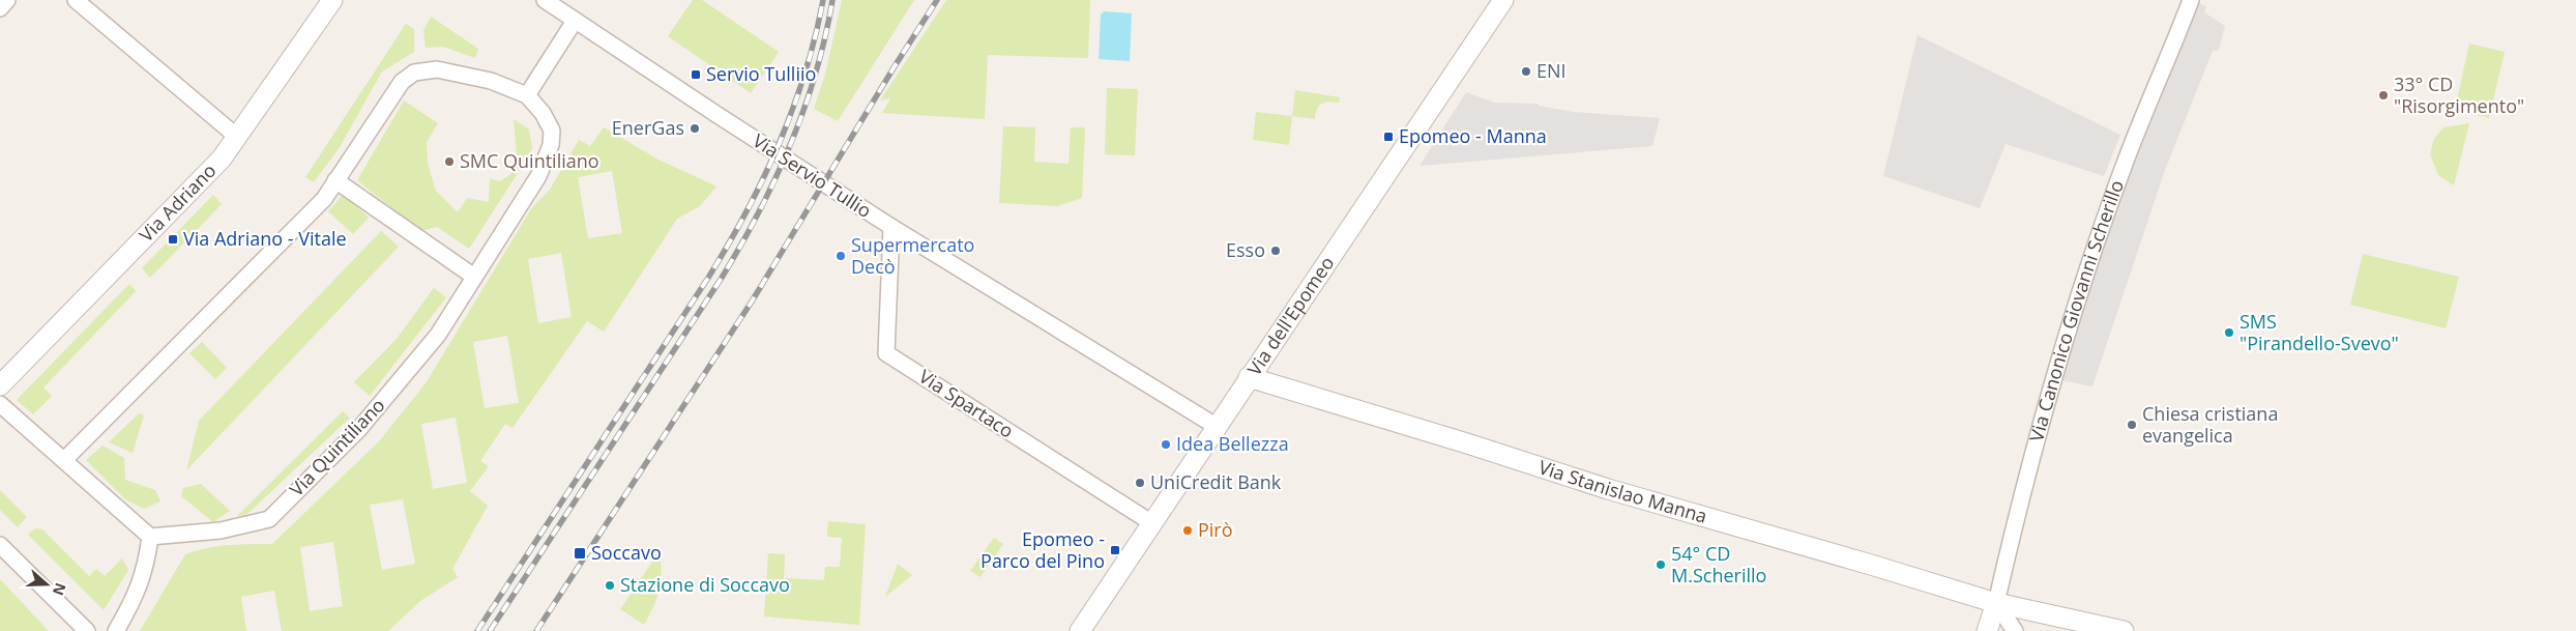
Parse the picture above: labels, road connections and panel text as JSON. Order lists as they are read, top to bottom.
{
  "streets": {
    "street": [
      "Via Servio Tullio",
      "Via Adriano",
      "Via Canonico Giovanni Scherillo",
      "Via dell'Epomeo",
      "Via Spartaco",
      "Via Quintiliano",
      "Via Stanislao Manna"
    ]
  },
  "crossings": [
    ["Via Servio Tullio", "Via dell'Epomeo"],
    ["Via Servio Tullio", "Via Spartaco"],
    ["Via Canonico Giovanni Scherillo", "Via Stanislao Manna"],
    ["Via dell'Epomeo", "Via Spartaco"],
    ["Via dell'Epomeo", "Via Stanislao Manna"]
  ],
  "places": {
    "other": [
      "ENI",
      "33° CD \"Risorgimento\"",
      "EnerGas",
      "SMC Quintiliano",
      "Esso",
      "Supermercato Decò",
      "SMS \"Pirandello-Svevo\"",
      "Chiesa cristiana evangelica",
      "Idea Bellezza",
      "UniCredit Bank",
      "Pirò",
      "54° CD M.Scherillo",
      "Stazione di Soccavo"
    ],
    "transit": [
      "Servio Tulliio",
      "Epomeo - Manna",
      "Via Adriano - Vitale",
      "Epomeo - Parco del Pino",
      "Soccavo"
    ]
  },
  "north": "right"
}
